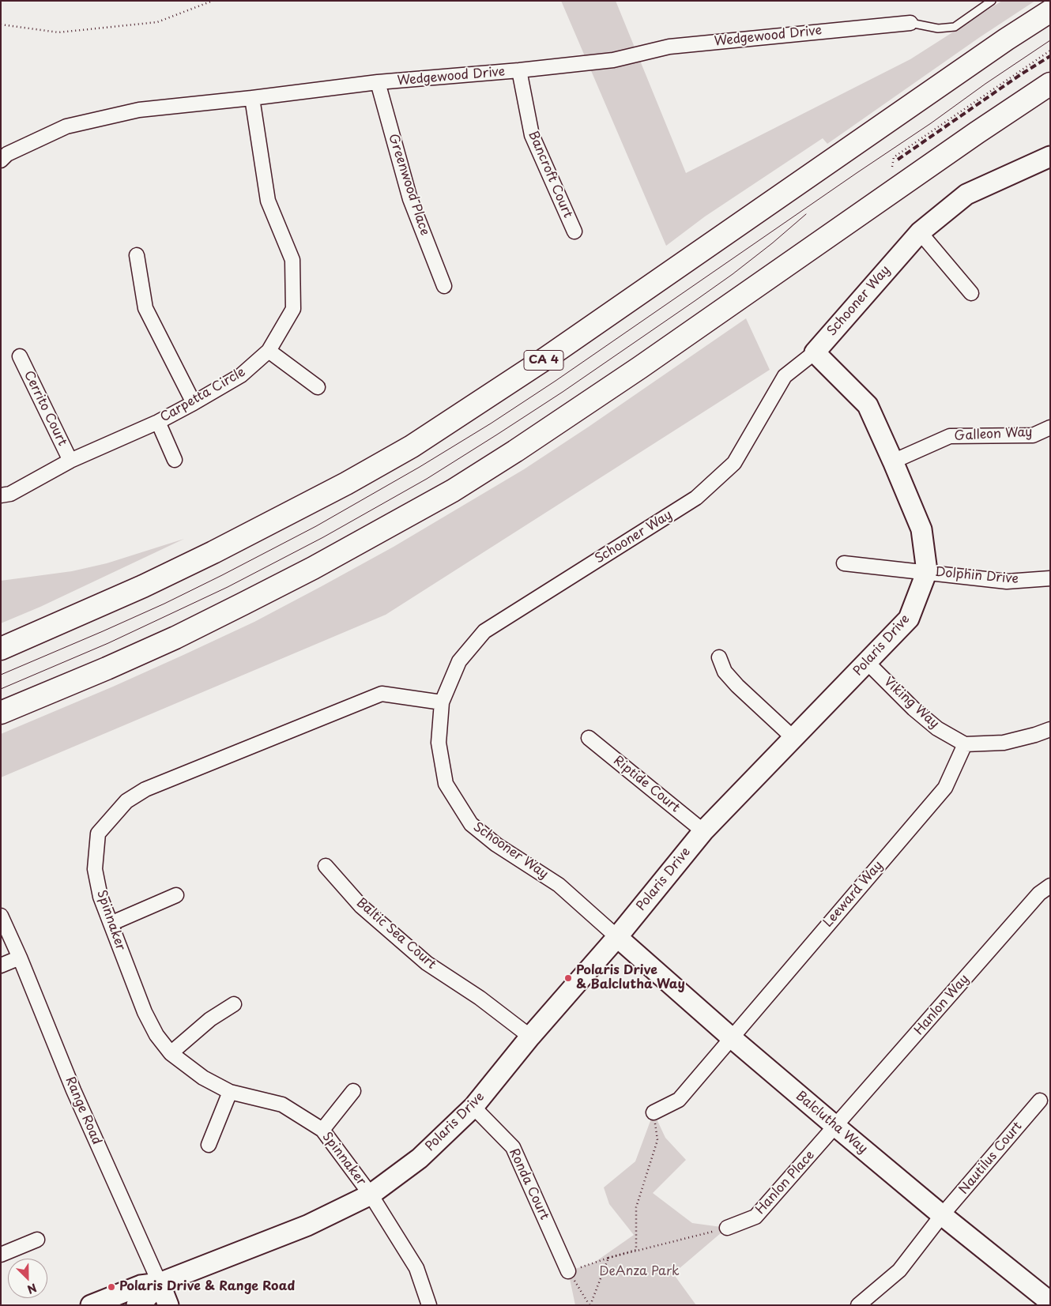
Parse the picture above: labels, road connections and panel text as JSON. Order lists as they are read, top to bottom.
{
  "streets": {
    "highway": ["CA 4"],
    "street": [
      "Wedgewood Drive",
      "Bancroft Court",
      "Greenwood Place",
      "Schooner Way",
      "Carpetta Circle",
      "Cerrito Court",
      "Galleon Way",
      "Dolphin Drive",
      "Polaris Drive",
      "Viking Way",
      "Riptide Court",
      "Leeward Way",
      "Spinnaker",
      "Baltic Sea Court",
      "Hanlon Way",
      "Range Road",
      "Balclutha Way",
      "Nautilus Court",
      "Hanlon Place",
      "Ronda Court"
    ]
  },
  "crossings": [
    ["Wedgewood Drive", "Bancroft Court"],
    ["Wedgewood Drive", "Greenwood Place"],
    ["Wedgewood Drive", "Carpetta Circle"],
    ["Schooner Way", "Polaris Drive"],
    ["Schooner Way", "Spinnaker"],
    ["Schooner Way", "Balclutha Way"],
    ["Carpetta Circle", "Cerrito Court"],
    ["Galleon Way", "Polaris Drive"],
    ["Dolphin Drive", "Polaris Drive"],
    ["Polaris Drive", "Viking Way"],
    ["Polaris Drive", "Riptide Court"],
    ["Polaris Drive", "Spinnaker"],
    ["Polaris Drive", "Baltic Sea Court"],
    ["Polaris Drive", "Range Road"],
    ["Polaris Drive", "Balclutha Way"],
    ["Polaris Drive", "Ronda Court"],
    ["Viking Way", "Leeward Way"],
    ["Leeward Way", "Balclutha Way"],
    ["Hanlon Way", "Balclutha Way"],
    ["Hanlon Way", "Hanlon Place"],
    ["Balclutha Way", "Nautilus Court"],
    ["Balclutha Way", "Hanlon Place"]
  ],
  "parks": ["DeAnza Park"],
  "places": ["Polaris Drive & Balclutha Way", "Polaris Drive & Range Road"],
  "north": "bottom right"
}
